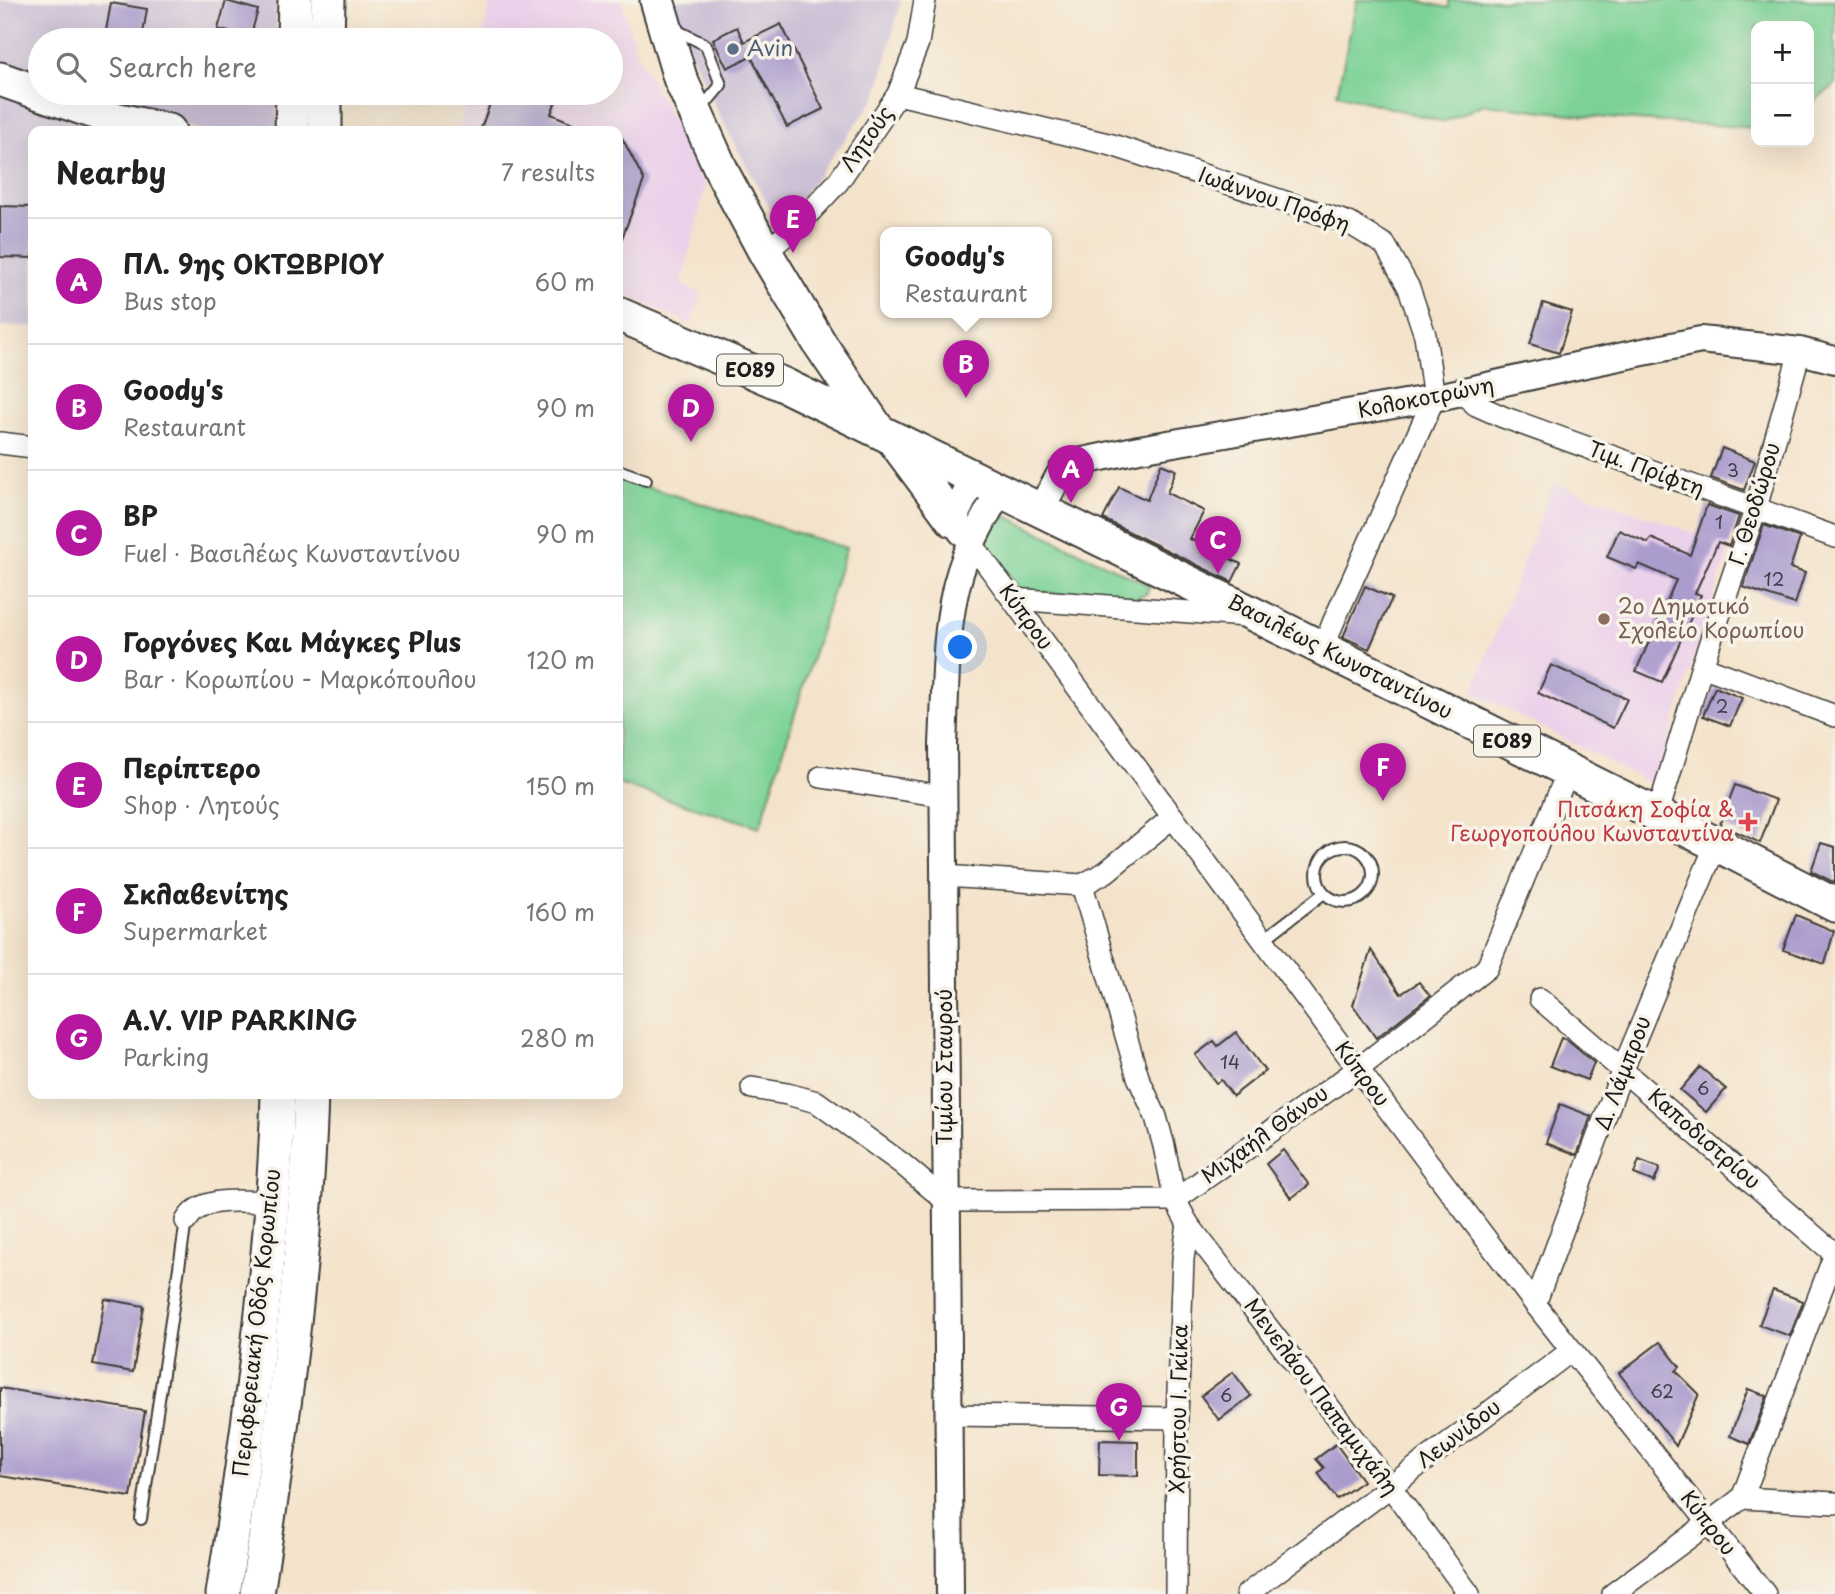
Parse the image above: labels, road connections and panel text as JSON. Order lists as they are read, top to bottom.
{
  "streets": {
    "main road": ["ΕΟ89", "Βασιλέως Κωνσταντίνου", "Περιφερειακή Οδός Κορωπίου"],
    "street": [
      "Λητούς",
      "Ιωάννου Πρόφη",
      "Κολοκοτρώνη",
      "Τιμ. Πρίφτη",
      "Γ. Θεοδώρου",
      "Κύπρου",
      "Τιμίου Σταυρού",
      "Δ. Λάμπρου",
      "Μιχαήλ Θάνου",
      "Καποδιστρίου",
      "Μενελάου Παπαμιχάλη",
      "Χρήστου Ι. Γκίκα",
      "Λεωνίδου"
    ]
  },
  "crossings": [
    ["Λητούς", "Ιωάννου Πρόφη"],
    ["Ιωάννου Πρόφη", "Κολοκοτρώνη"],
    ["ΕΟ89", "Βασιλέως Κωνσταντίνου"],
    ["Κολοκοτρώνη", "Τιμ. Πρίφτη"],
    ["Κολοκοτρώνη", "Γ. Θεοδώρου"],
    ["Κολοκοτρώνη", "Βασιλέως Κωνσταντίνου"],
    ["Τιμ. Πρίφτη", "Γ. Θεοδώρου"],
    ["Γ. Θεοδώρου", "Βασιλέως Κωνσταντίνου"],
    ["Κύπρου", "Τιμίου Σταυρού"],
    ["Κύπρου", "Δ. Λάμπρου"],
    ["Κύπρου", "Μιχαήλ Θάνου"],
    ["Κύπρου", "Λεωνίδου"],
    ["Βασιλέως Κωνσταντίνου", "Τιμίου Σταυρού"],
    ["Βασιλέως Κωνσταντίνου", "Δ. Λάμπρου"],
    ["Βασιλέως Κωνσταντίνου", "Μιχαήλ Θάνου"],
    ["Δ. Λάμπρου", "Καποδιστρίου"],
    ["Μιχαήλ Θάνου", "Μενελάου Παπαμιχάλη"],
    ["Μενελάου Παπαμιχάλη", "Χρήστου Ι. Γκίκα"],
    ["Μενελάου Παπαμιχάλη", "Λεωνίδου"]
  ],
  "places": {
    "other": ["Avin", "2ο Δημοτικό Σχολείο Κορωπίου"],
    "health": ["Πιτσάκη Σοφία & Γεωργοπούλου Κωνσταντίνα"]
  },
  "house_numbers": [
    "3",
    "1",
    "12",
    "2",
    "14",
    "6",
    "62",
    "6"
  ],
  "page": {
    "map_buttons": ["+", "−"],
    "search": "Search here",
    "heading": ["Nearby", "7 results"],
    "pins": [
      "E",
      "B",
      "D",
      "A",
      "C",
      "F",
      "G"
    ],
    "list": [
      {
        "mark": "A",
        "name": "ΠΛ. 9ης ΟΚΤΩΒΡΙΟΥ",
        "note": "Bus stop",
        "value": "60 m"
      },
      {
        "mark": "B",
        "name": "Goody's",
        "note": "Restaurant",
        "value": "90 m"
      },
      {
        "mark": "C",
        "name": "BP",
        "note": "Fuel · Βασιλέως Κωνσταντίνου",
        "value": "90 m"
      },
      {
        "mark": "D",
        "name": "Γοργόνες Και Μάγκες Plus",
        "note": "Bar · Κορωπίου - Μαρκόπουλου",
        "value": "120 m"
      },
      {
        "mark": "E",
        "name": "Περίπτερο",
        "note": "Shop · Λητούς",
        "value": "150 m"
      },
      {
        "mark": "F",
        "name": "Σκλαβενίτης",
        "note": "Supermarket",
        "value": "160 m"
      },
      {
        "mark": "G",
        "name": "A.V. VIP PARKING",
        "note": "Parking",
        "value": "280 m"
      }
    ],
    "popup": ["Goody's", "Restaurant"]
  }
}
